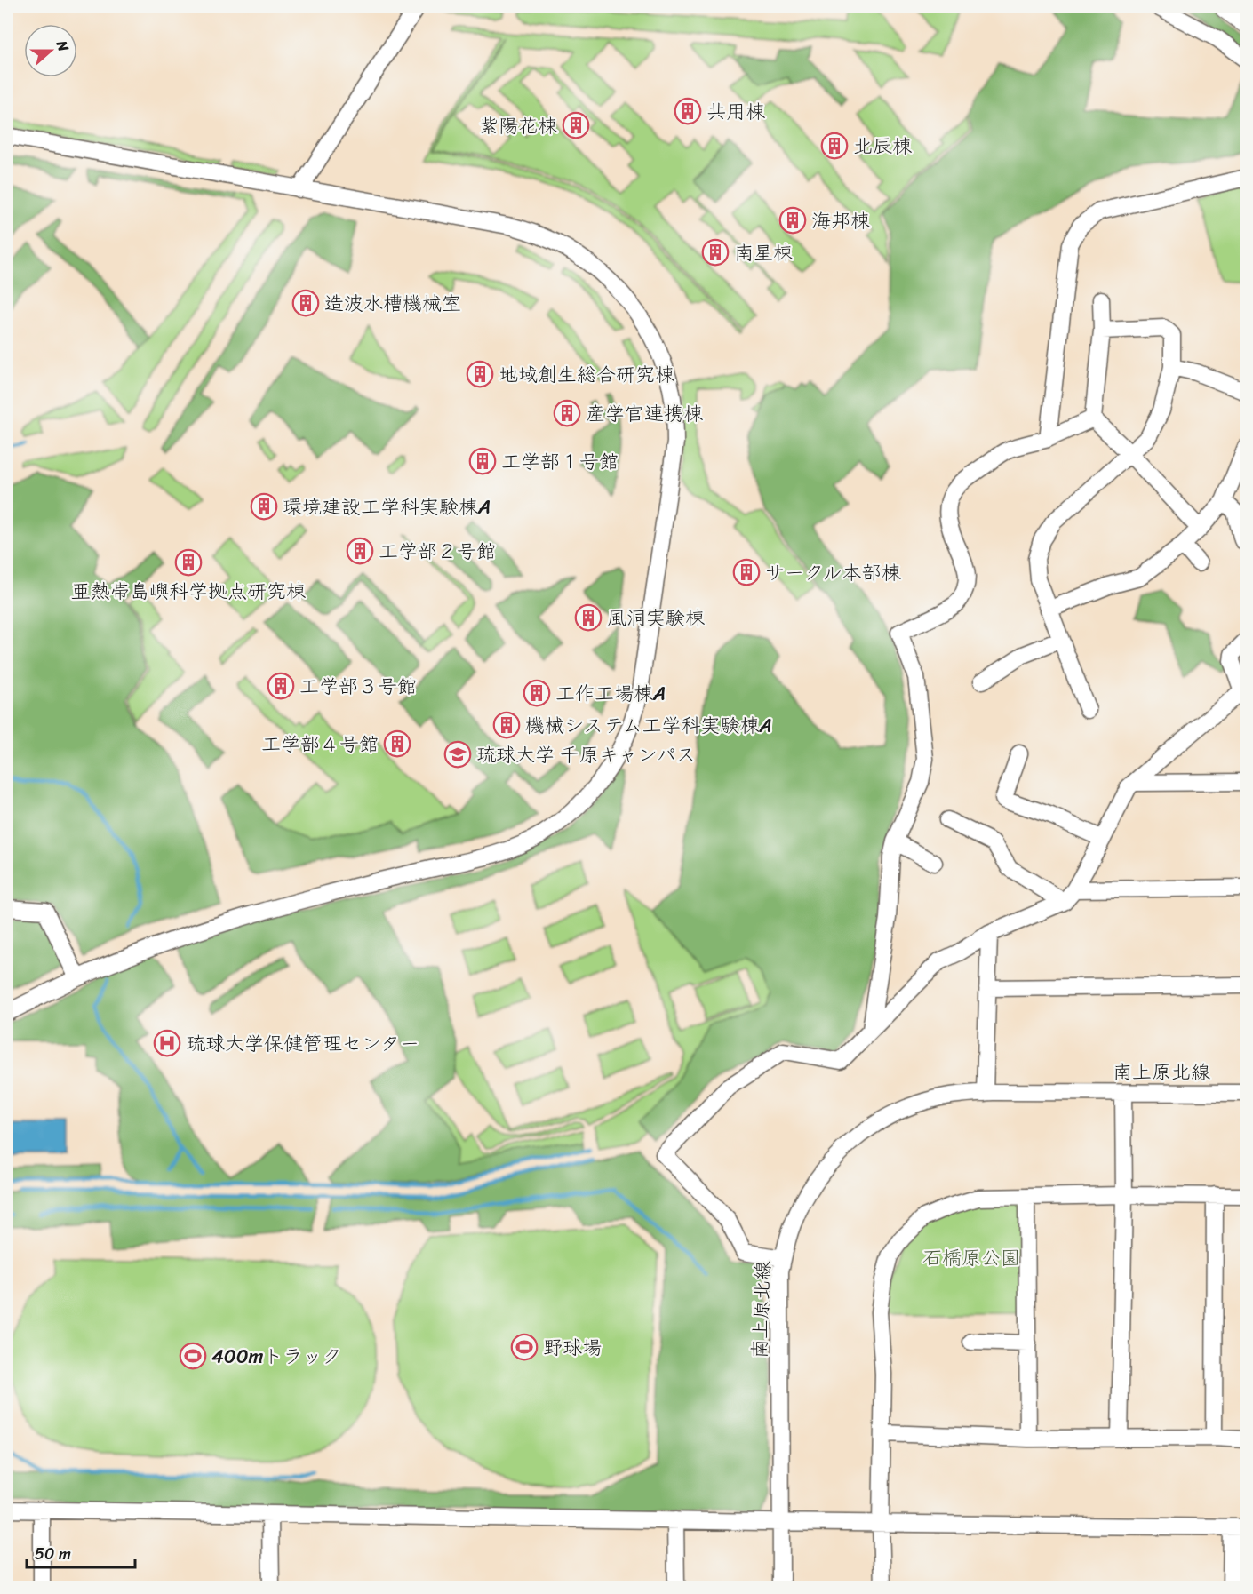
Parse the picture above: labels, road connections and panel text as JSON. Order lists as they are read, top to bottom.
{
  "streets": {
    "street": ["南上原北線"]
  },
  "parks": ["石橋原公園"],
  "places": {
    "building": [
      "共用棟",
      "紫陽花棟",
      "北辰棟",
      "海邦棟",
      "南星棟",
      "造波水槽機械室",
      "地域創生総合研究棟",
      "産学官連携棟",
      "工学部１号館",
      "環境建設工学科実験棟A",
      "工学部２号館",
      "亜熱帯島嶼科学拠点研究棟",
      "サークル本部棟",
      "風洞実験棟",
      "工学部３号館",
      "工作工場棟A",
      "機械システム工学科実験棟A",
      "工学部４号館"
    ],
    "school or university": ["琉球大学 千原キャンパス"],
    "hospital": ["琉球大学保健管理センター"],
    "sports": ["野球場", "400mトラック"]
  },
  "scale_bar": "50 m",
  "north": "right"
}
